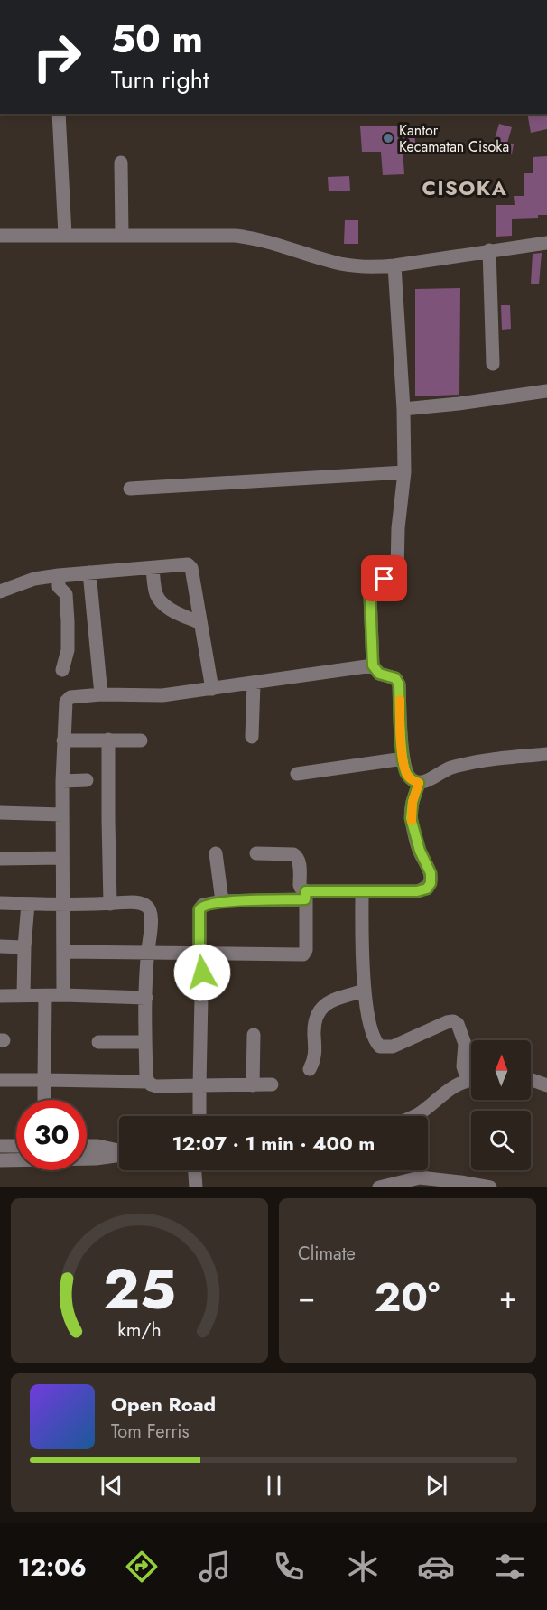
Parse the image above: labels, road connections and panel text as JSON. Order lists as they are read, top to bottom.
{
  "districts": ["CISOKA"],
  "places": ["Kantor Kecamatan Cisoka"],
  "north": "top",
  "page": {
    "turn": ["50 m", "Turn right"],
    "limit": "30",
    "trip": "12:07 · 1 min · 400 m",
    "tile": "Climate",
    "heat": ["−", "20°", "+"],
    "song": ["Open Road", "Tom Ferris"],
    "tabs": "12:06",
    "gauge": ["25", "km/h"]
  }
}
